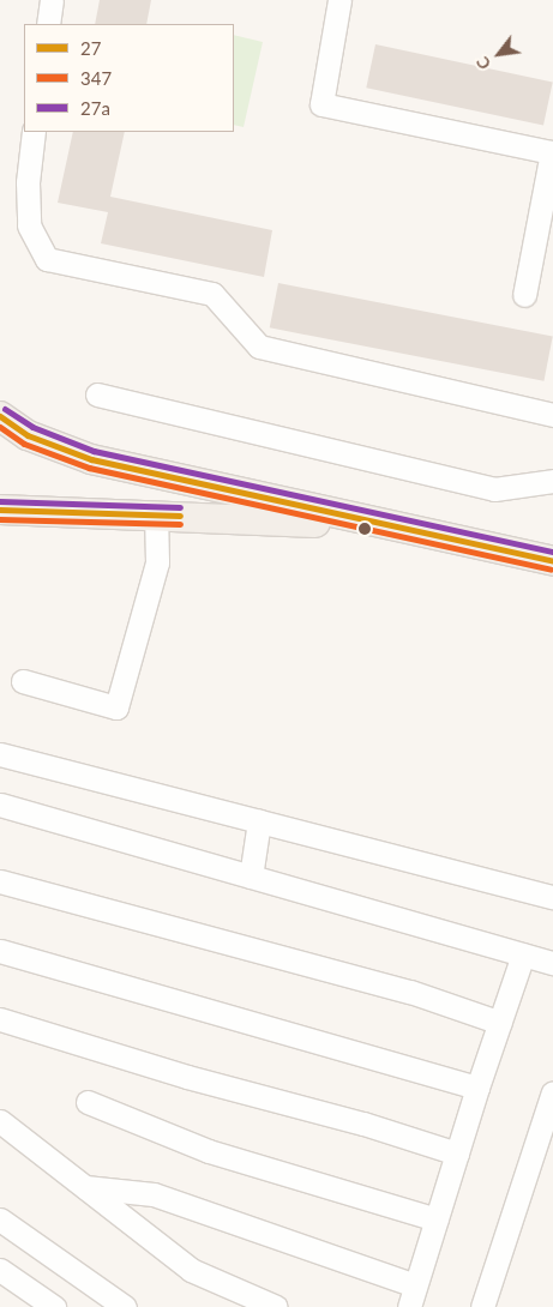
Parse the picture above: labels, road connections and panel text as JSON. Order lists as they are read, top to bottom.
{
  "lines": ["transit line 27а", "transit line 27", "transit line 347"],
  "legend": ["27", "347", "27а"],
  "north": "bottom left"
}
